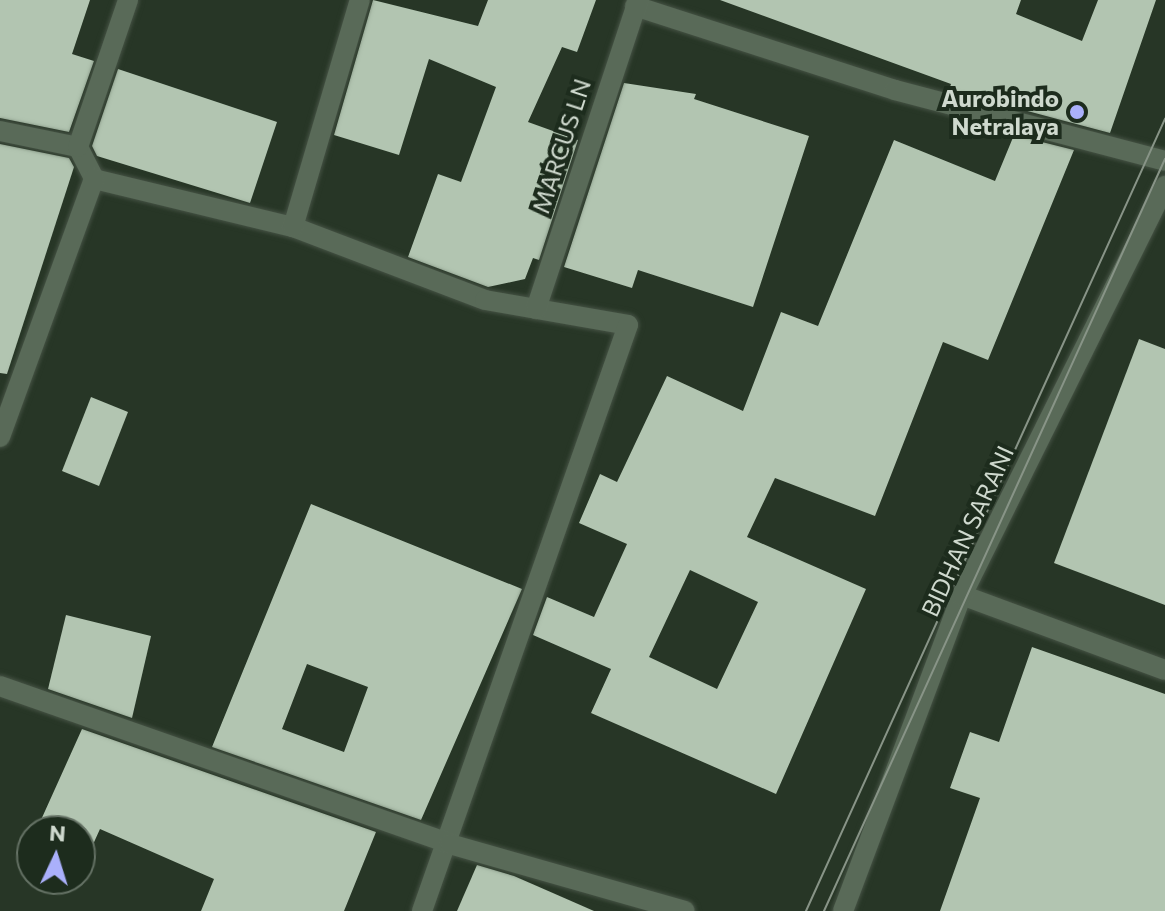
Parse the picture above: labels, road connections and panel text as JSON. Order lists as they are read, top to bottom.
{
  "streets": {
    "main road": ["MARCUS LN", "BIDHAN SARANI"]
  },
  "places": ["Aurobindo Netralaya"],
  "north": "top"
}
